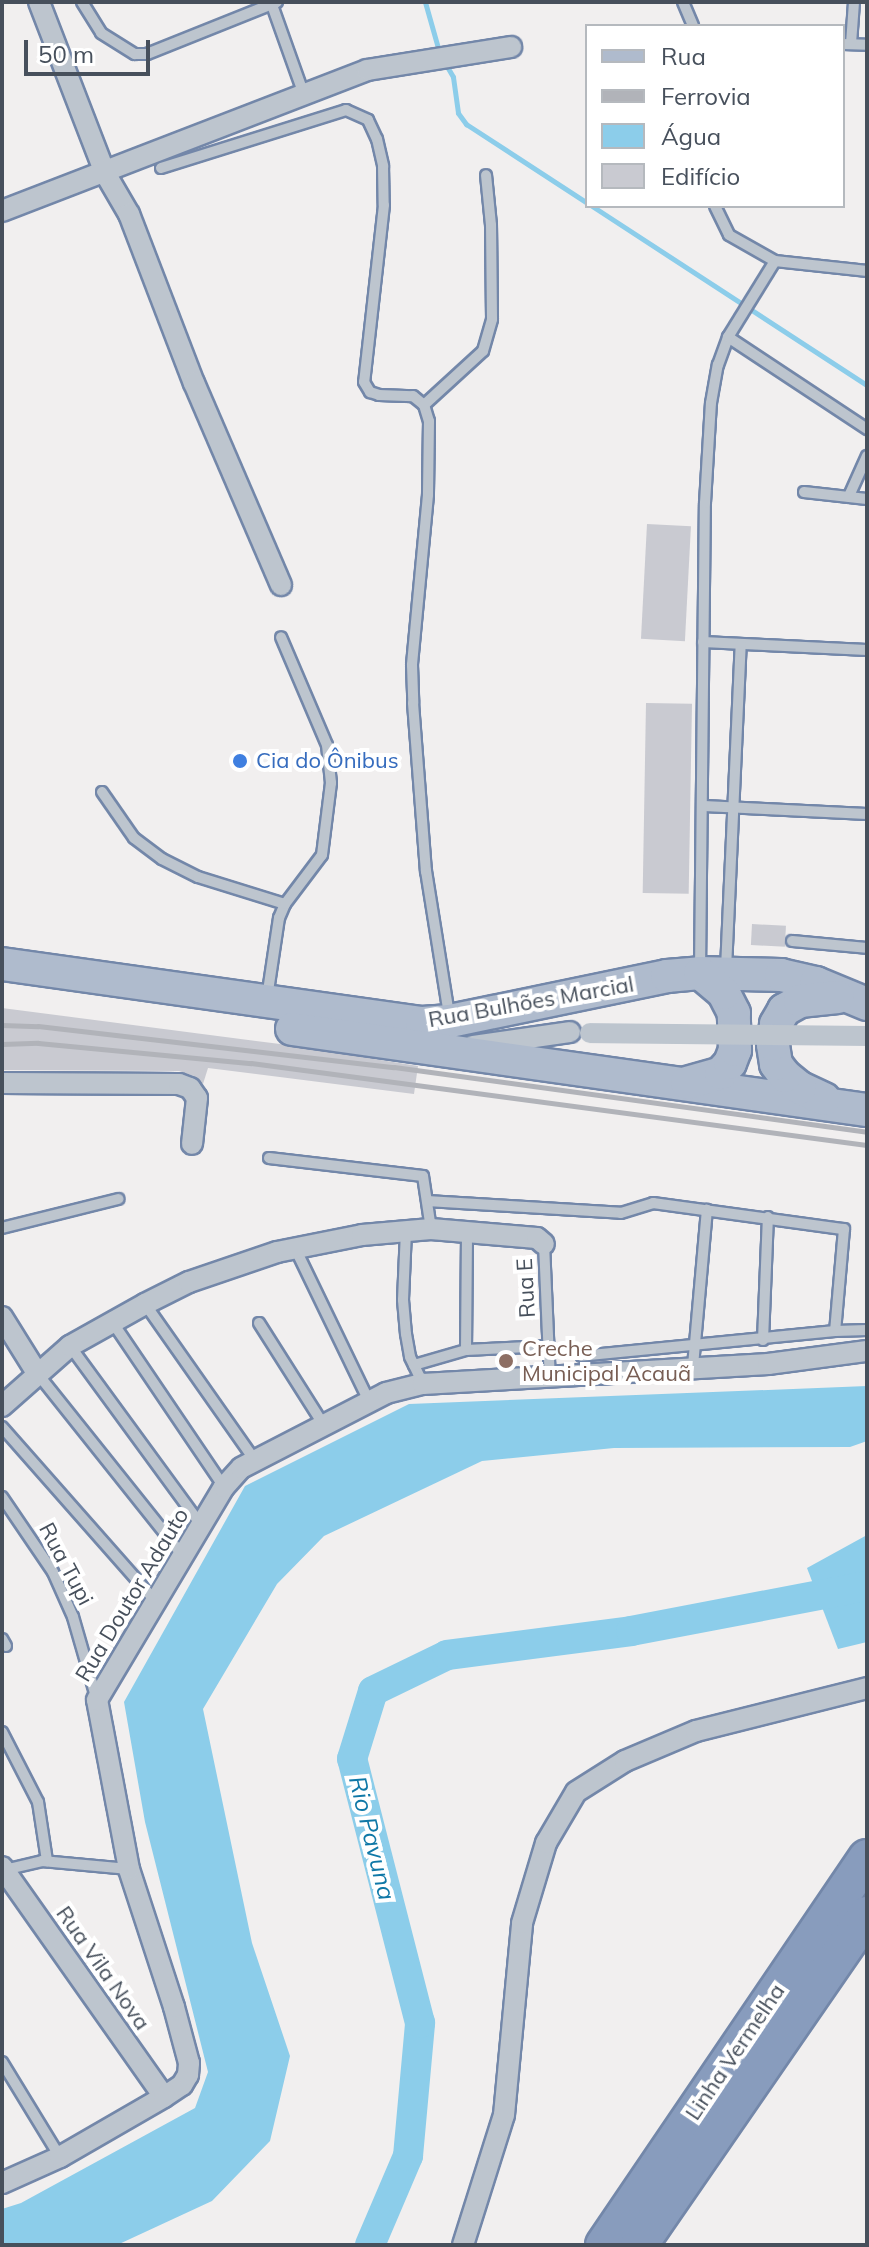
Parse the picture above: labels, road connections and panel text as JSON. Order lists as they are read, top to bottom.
{
  "streets": {
    "highway": ["Linha Vermelha"],
    "main road": ["Rua Bulhões Marcial"],
    "street": ["Rua Doutor Adauto", "Rua Vila Nova"],
    "lane": ["Rua E", "Rua Tupi"]
  },
  "crossings": [
    ["Rua E", "Rua Doutor Adauto"],
    ["Rua Tupi", "Rua Doutor Adauto"],
    ["Rua Doutor Adauto", "Rua Vila Nova"]
  ],
  "water": ["Rio Pavuna"],
  "places": ["Cia do Ônibus", "Creche Municipal Acauã"],
  "legend": [
    "Rua",
    "Ferrovia",
    "Água",
    "Edifício"
  ],
  "scale_bar": "50 m"
}
